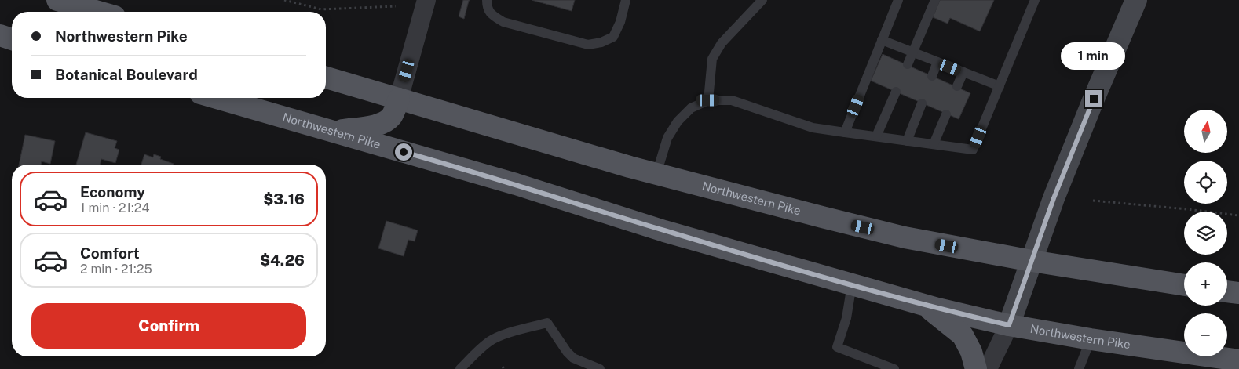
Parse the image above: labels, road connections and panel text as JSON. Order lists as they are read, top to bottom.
{
  "streets": {
    "main road": ["Northwestern Pike"]
  },
  "north": "top",
  "page": {
    "banner": ["Northwestern Pike", "Botanical Boulevard"],
    "bubble": "1 min",
    "map_buttons": ["+", "−"],
    "list": [
      {
        "name": "Economy",
        "note": "1 min · 21:24",
        "value": "$3.16"
      },
      {
        "name": "Comfort",
        "note": "2 min · 21:25",
        "value": "$4.26"
      }
    ],
    "buttons": "Confirm"
  }
}
